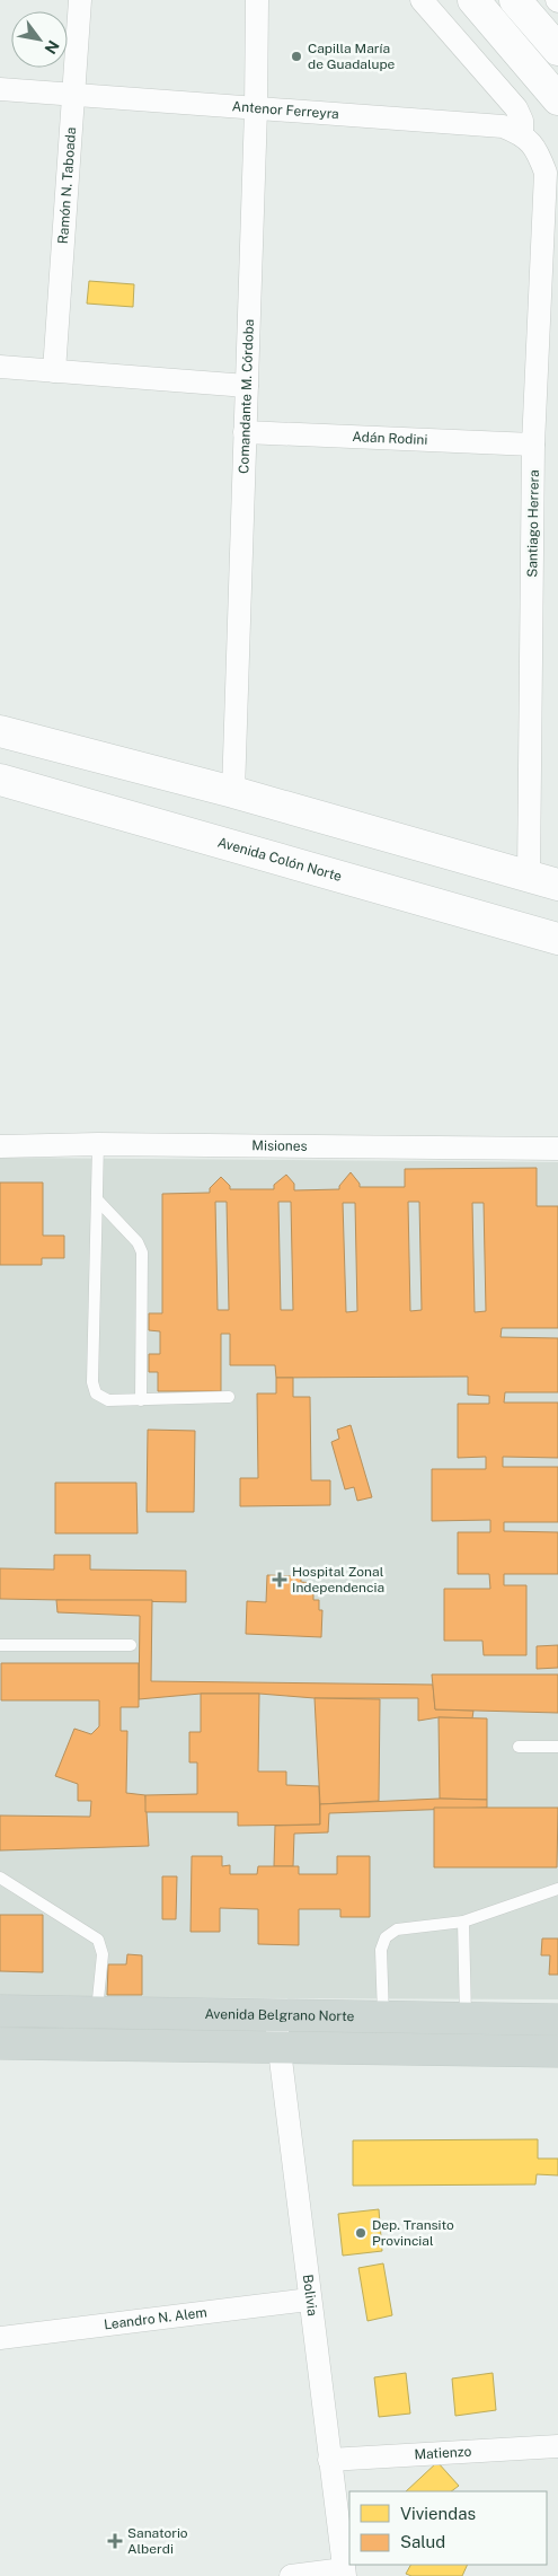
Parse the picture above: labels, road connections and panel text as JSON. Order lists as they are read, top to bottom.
{
  "streets": {
    "main road": ["Avenida Colón Norte", "Avenida Belgrano Norte"],
    "street": [
      "Antenor Ferreyra",
      "Ramón N. Taboada",
      "Comandante M. Córdoba",
      "Adán Rodini",
      "Santiago Herrera",
      "Misiones",
      "Bolivia",
      "Leandro N. Alem",
      "Matienzo"
    ]
  },
  "crossings": [
    ["Antenor Ferreyra", "Ramón N. Taboada"],
    ["Antenor Ferreyra", "Comandante M. Córdoba"],
    ["Comandante M. Córdoba", "Adán Rodini"],
    ["Adán Rodini", "Santiago Herrera"],
    ["Avenida Belgrano Norte", "Bolivia"],
    ["Bolivia", "Leandro N. Alem"],
    ["Bolivia", "Matienzo"]
  ],
  "places": {
    "other": ["Capilla María de Guadalupe", "Dep. Transito Provincial"],
    "health": ["Hospital Zonal Independencia", "Sanatorio Alberdi"]
  },
  "legend": ["Viviendas", "Salud"],
  "north": "bottom right"
}
